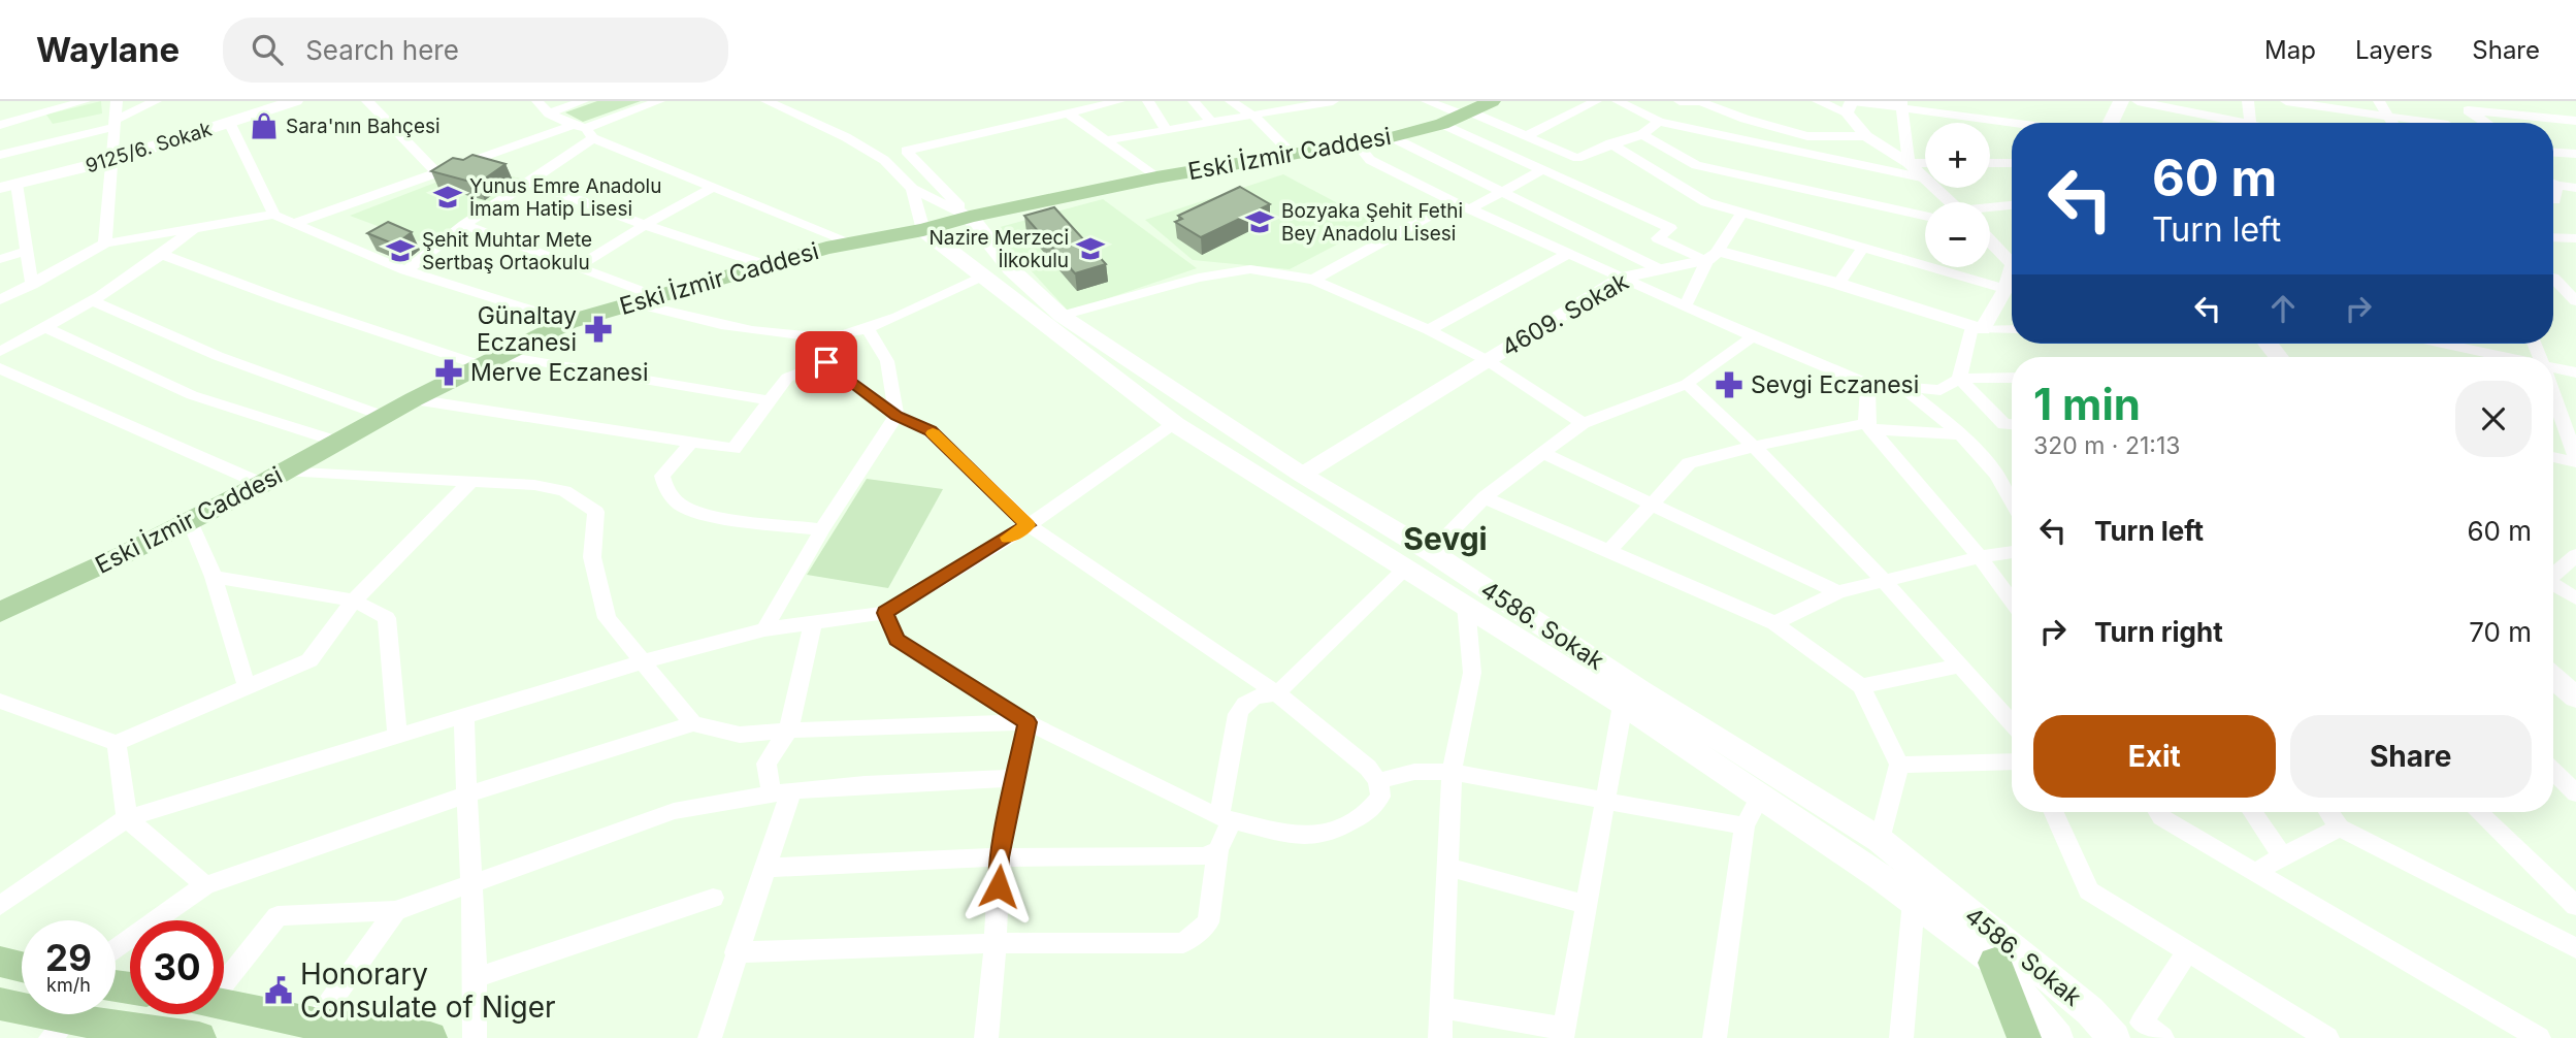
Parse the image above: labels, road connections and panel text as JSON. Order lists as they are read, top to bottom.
{
  "streets": {
    "main road": ["9125/6. Sokak", "Eski İzmir Caddesi", "4586. Sokak"],
    "street": ["4609. Sokak"]
  },
  "crossings": [
    ["Eski İzmir Caddesi", "4586. Sokak"],
    ["4609. Sokak", "4586. Sokak"]
  ],
  "districts": ["Sevgi"],
  "places": {
    "shop": ["Sara'nın Bahçesi"],
    "school or university": [
      "Yunus Emre Anadolu İmam Hatip Lisesi",
      "Bozyaka Şehit Fethi Bey Anadolu Lisesi",
      "Nazire Merzeci İlkokulu",
      "Şehit Muhtar Mete Sertbaş Ortaokulu"
    ],
    "pharmacy": ["Günaltay Eczanesi", "Merve Eczanesi", "Sevgi Eczanesi"],
    "public building": ["Honorary Consulate of Niger"]
  },
  "page": {
    "header": "Waylane",
    "search": "Search here",
    "nav": ["Map", "Layers", "Share"],
    "map_buttons": ["+", "−"],
    "turn": ["60 m", "Turn left"],
    "heading": ["1 min", "320 m · 21:13"],
    "list": [
      {
        "name": "Turn left",
        "value": "60 m"
      },
      {
        "name": "Turn right",
        "value": "70 m"
      }
    ],
    "buttons": ["Exit", "Share"],
    "speed": "29 km/h",
    "limit": "30"
  }
}
